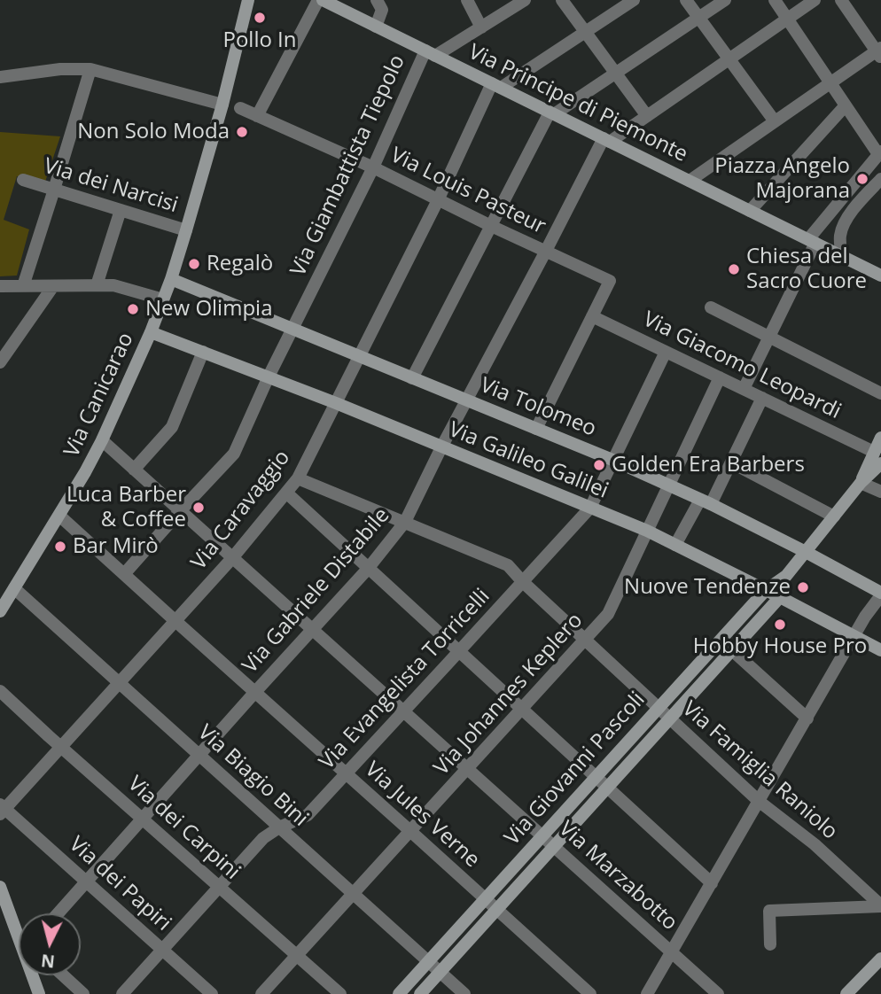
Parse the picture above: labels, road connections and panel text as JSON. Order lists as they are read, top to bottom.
{
  "streets": {
    "street": [
      "Via Principe di Piemonte",
      "Via Giambattista Tiepolo",
      "Via dei Narcisi",
      "Via Louis Pasteur",
      "Via Giacomo Leopardi",
      "Via Canicarao",
      "Via Tolomeo",
      "Via Galileo Galilei",
      "Via Caravaggio",
      "Via Gabriele Distabile",
      "Via Evangelista Torricelli",
      "Via Johannes Keplero",
      "Via Giovanni Pascoli",
      "Via Famiglia Raniolo",
      "Via Biagio Bini",
      "Via Jules Verne",
      "Via dei Carpini",
      "Via Marzabotto",
      "Via dei Papiri"
    ]
  },
  "crossings": [
    ["Via Principe di Piemonte", "Via Giambattista Tiepolo"],
    ["Via Principe di Piemonte", "Via Caravaggio"],
    ["Via Principe di Piemonte", "Via Gabriele Distabile"],
    ["Via Giambattista Tiepolo", "Via Louis Pasteur"],
    ["Via Giambattista Tiepolo", "Via Tolomeo"],
    ["Via Giambattista Tiepolo", "Via Galileo Galilei"],
    ["Via Giambattista Tiepolo", "Via Jules Verne"],
    ["Via Giambattista Tiepolo", "Via Marzabotto"],
    ["Via dei Narcisi", "Via Canicarao"],
    ["Via Louis Pasteur", "Via Giacomo Leopardi"],
    ["Via Louis Pasteur", "Via Caravaggio"],
    ["Via Louis Pasteur", "Via Gabriele Distabile"],
    ["Via Giacomo Leopardi", "Via Evangelista Torricelli"],
    ["Via Giacomo Leopardi", "Via Johannes Keplero"],
    ["Via Canicarao", "Via Tolomeo"],
    ["Via Canicarao", "Via Galileo Galilei"],
    ["Via Canicarao", "Via Biagio Bini"],
    ["Via Canicarao", "Via Jules Verne"],
    ["Via Canicarao", "Via Marzabotto"],
    ["Via Tolomeo", "Via Caravaggio"],
    ["Via Tolomeo", "Via Gabriele Distabile"],
    ["Via Tolomeo", "Via Evangelista Torricelli"],
    ["Via Tolomeo", "Via Johannes Keplero"],
    ["Via Tolomeo", "Via Giovanni Pascoli"],
    ["Via Galileo Galilei", "Via Caravaggio"],
    ["Via Galileo Galilei", "Via Gabriele Distabile"],
    ["Via Galileo Galilei", "Via Evangelista Torricelli"],
    ["Via Galileo Galilei", "Via Johannes Keplero"],
    ["Via Galileo Galilei", "Via Giovanni Pascoli"],
    ["Via Caravaggio", "Via Famiglia Raniolo"],
    ["Via Caravaggio", "Via Biagio Bini"],
    ["Via Caravaggio", "Via Jules Verne"],
    ["Via Caravaggio", "Via dei Carpini"],
    ["Via Caravaggio", "Via Marzabotto"],
    ["Via Caravaggio", "Via dei Papiri"],
    ["Via Gabriele Distabile", "Via Famiglia Raniolo"],
    ["Via Gabriele Distabile", "Via Biagio Bini"],
    ["Via Gabriele Distabile", "Via Jules Verne"],
    ["Via Gabriele Distabile", "Via dei Carpini"],
    ["Via Gabriele Distabile", "Via Marzabotto"],
    ["Via Gabriele Distabile", "Via dei Papiri"],
    ["Via Evangelista Torricelli", "Via Famiglia Raniolo"],
    ["Via Evangelista Torricelli", "Via Biagio Bini"],
    ["Via Evangelista Torricelli", "Via Jules Verne"],
    ["Via Evangelista Torricelli", "Via dei Carpini"],
    ["Via Evangelista Torricelli", "Via Marzabotto"],
    ["Via Evangelista Torricelli", "Via dei Papiri"],
    ["Via Johannes Keplero", "Via Famiglia Raniolo"],
    ["Via Johannes Keplero", "Via Biagio Bini"],
    ["Via Johannes Keplero", "Via Jules Verne"],
    ["Via Johannes Keplero", "Via dei Carpini"],
    ["Via Johannes Keplero", "Via Marzabotto"],
    ["Via Giovanni Pascoli", "Via Famiglia Raniolo"],
    ["Via Giovanni Pascoli", "Via Biagio Bini"],
    ["Via Giovanni Pascoli", "Via Jules Verne"],
    ["Via Giovanni Pascoli", "Via Marzabotto"]
  ],
  "places": [
    "Pollo In",
    "Non Solo Moda",
    "Piazza Angelo Majorana",
    "Regalò",
    "Chiesa del Sacro Cuore",
    "New Olimpia",
    "Golden Era Barbers",
    "Luca Barber & Coffee",
    "Bar Mirò",
    "Nuove Tendenze",
    "Hobby House Pro"
  ],
  "north": "bottom"
}
